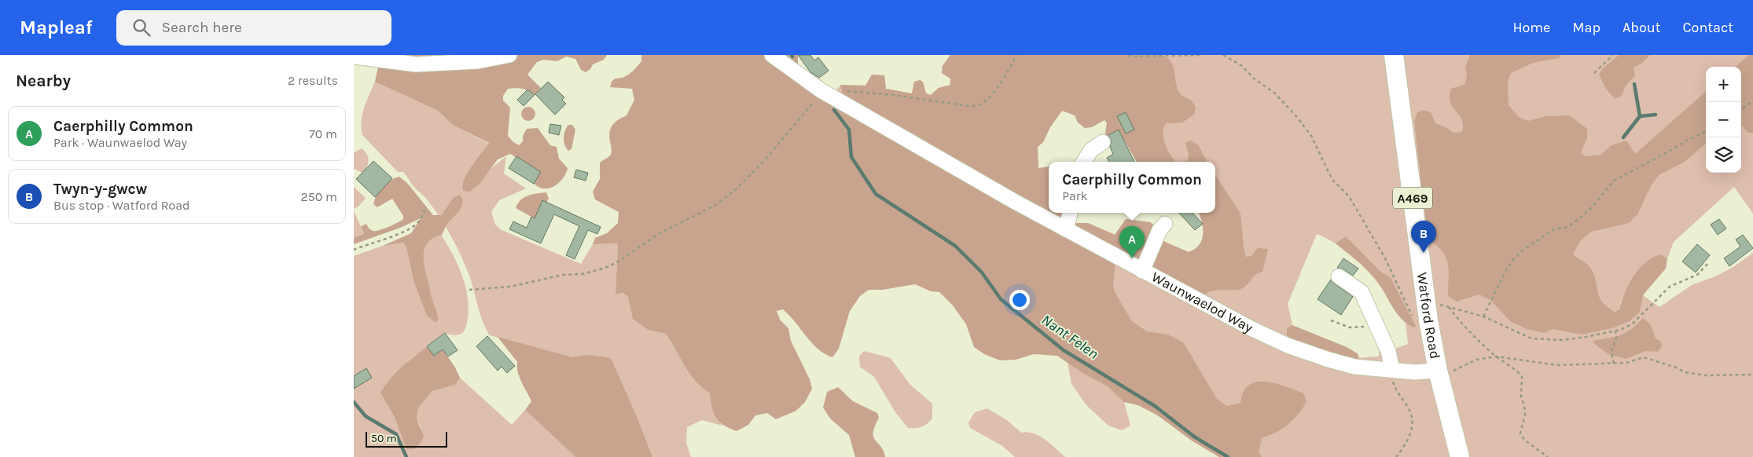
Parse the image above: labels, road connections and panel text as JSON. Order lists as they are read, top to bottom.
{
  "streets": {
    "main road": ["A469", "Watford Road"],
    "street": ["Waunwaelod Way"]
  },
  "crossings": [
    ["Waunwaelod Way", "Watford Road"]
  ],
  "water": ["Nant Felen"],
  "scale_bar": "50 m",
  "page": {
    "header": "Mapleaf",
    "search": "Search here",
    "nav": [
      "Home",
      "Map",
      "About",
      "Contact"
    ],
    "heading": ["Nearby", "2 results"],
    "map_buttons": ["+", "−"],
    "list": [
      {
        "mark": "A",
        "name": "Caerphilly Common",
        "note": "Park · Waunwaelod Way",
        "value": "70 m"
      },
      {
        "mark": "B",
        "name": "Twyn-y-gwcw",
        "note": "Bus stop · Watford Road",
        "value": "250 m"
      }
    ],
    "popup": ["Caerphilly Common", "Park"],
    "pins": ["B", "A"],
    "scale": "50 m"
  }
}
